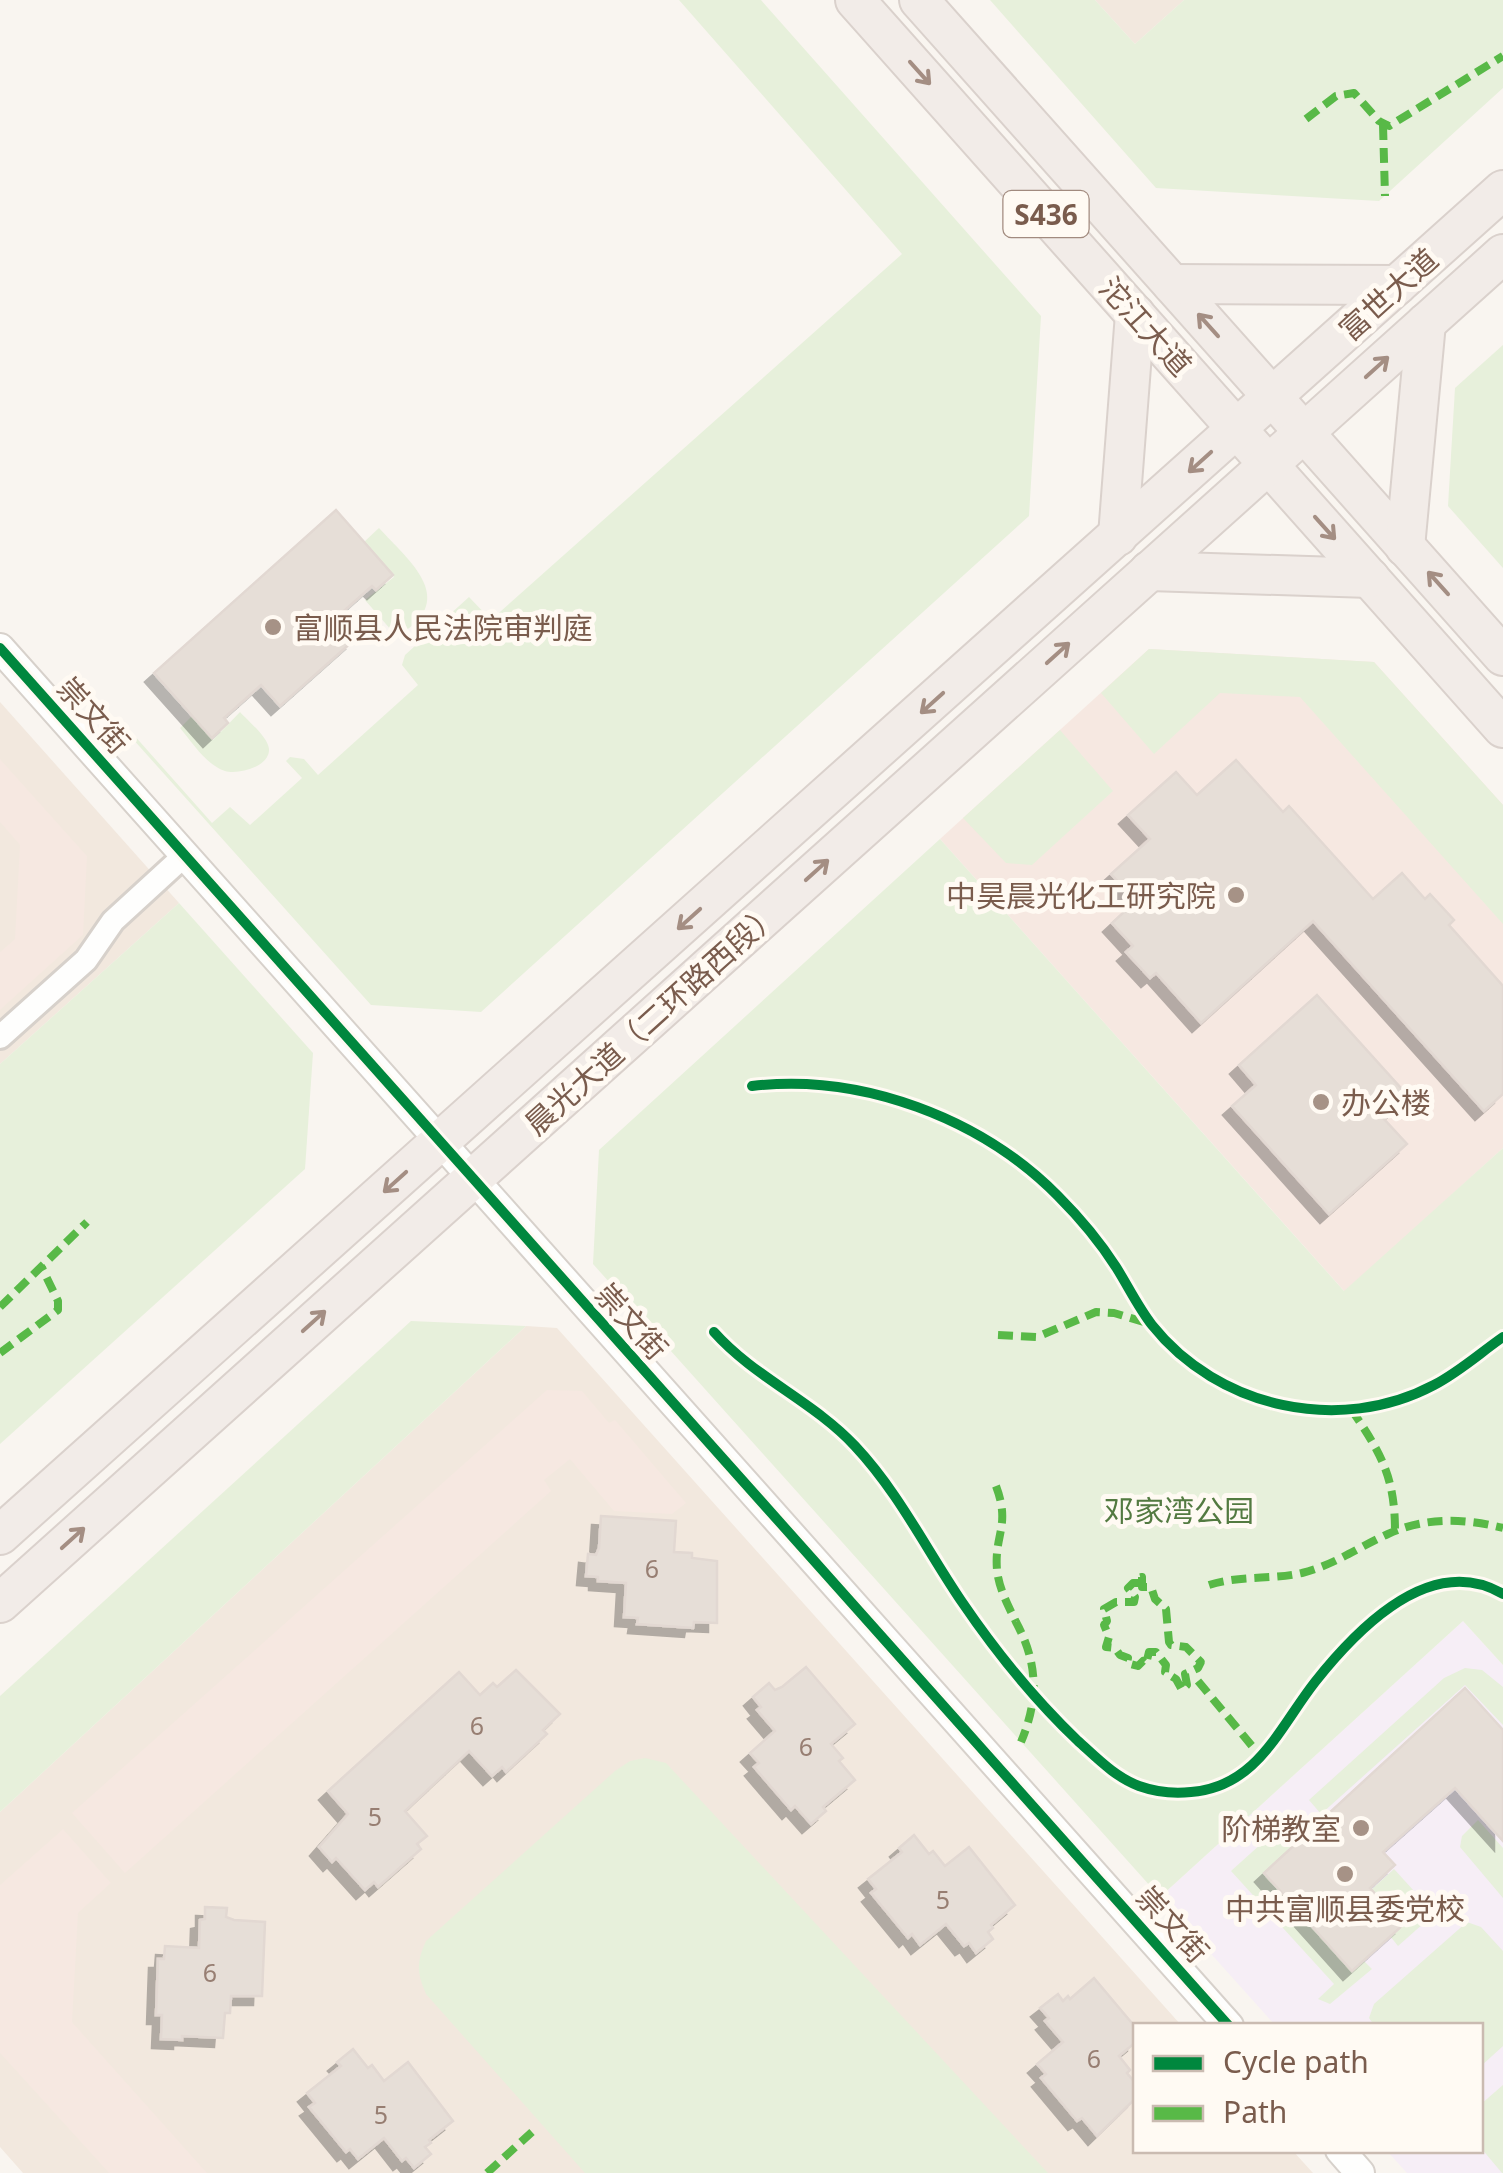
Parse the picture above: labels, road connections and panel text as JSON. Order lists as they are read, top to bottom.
{
  "streets": {
    "highway": [
      "S436",
      "富世大道",
      "沱江大道",
      "晨光大道（二环路西段）"
    ],
    "street": ["崇文街"]
  },
  "crossings": [
    ["S436", "富世大道"],
    ["S436", "沱江大道"],
    ["S436", "晨光大道（二环路西段）"],
    ["富世大道", "沱江大道"],
    ["富世大道", "晨光大道（二环路西段）"],
    ["沱江大道", "晨光大道（二环路西段）"],
    ["崇文街", "晨光大道（二环路西段）"]
  ],
  "parks": ["邓家湾公园"],
  "places": [
    "富顺县人民法院审判庭",
    "中昊晨光化工研究院",
    "办公楼",
    "阶梯教室",
    "中共富顺县委党校"
  ],
  "house_numbers": [
    "6",
    "6",
    "6",
    "5",
    "5",
    "6",
    "6",
    "5"
  ],
  "legend": ["Cycle path", "Path"]
}
